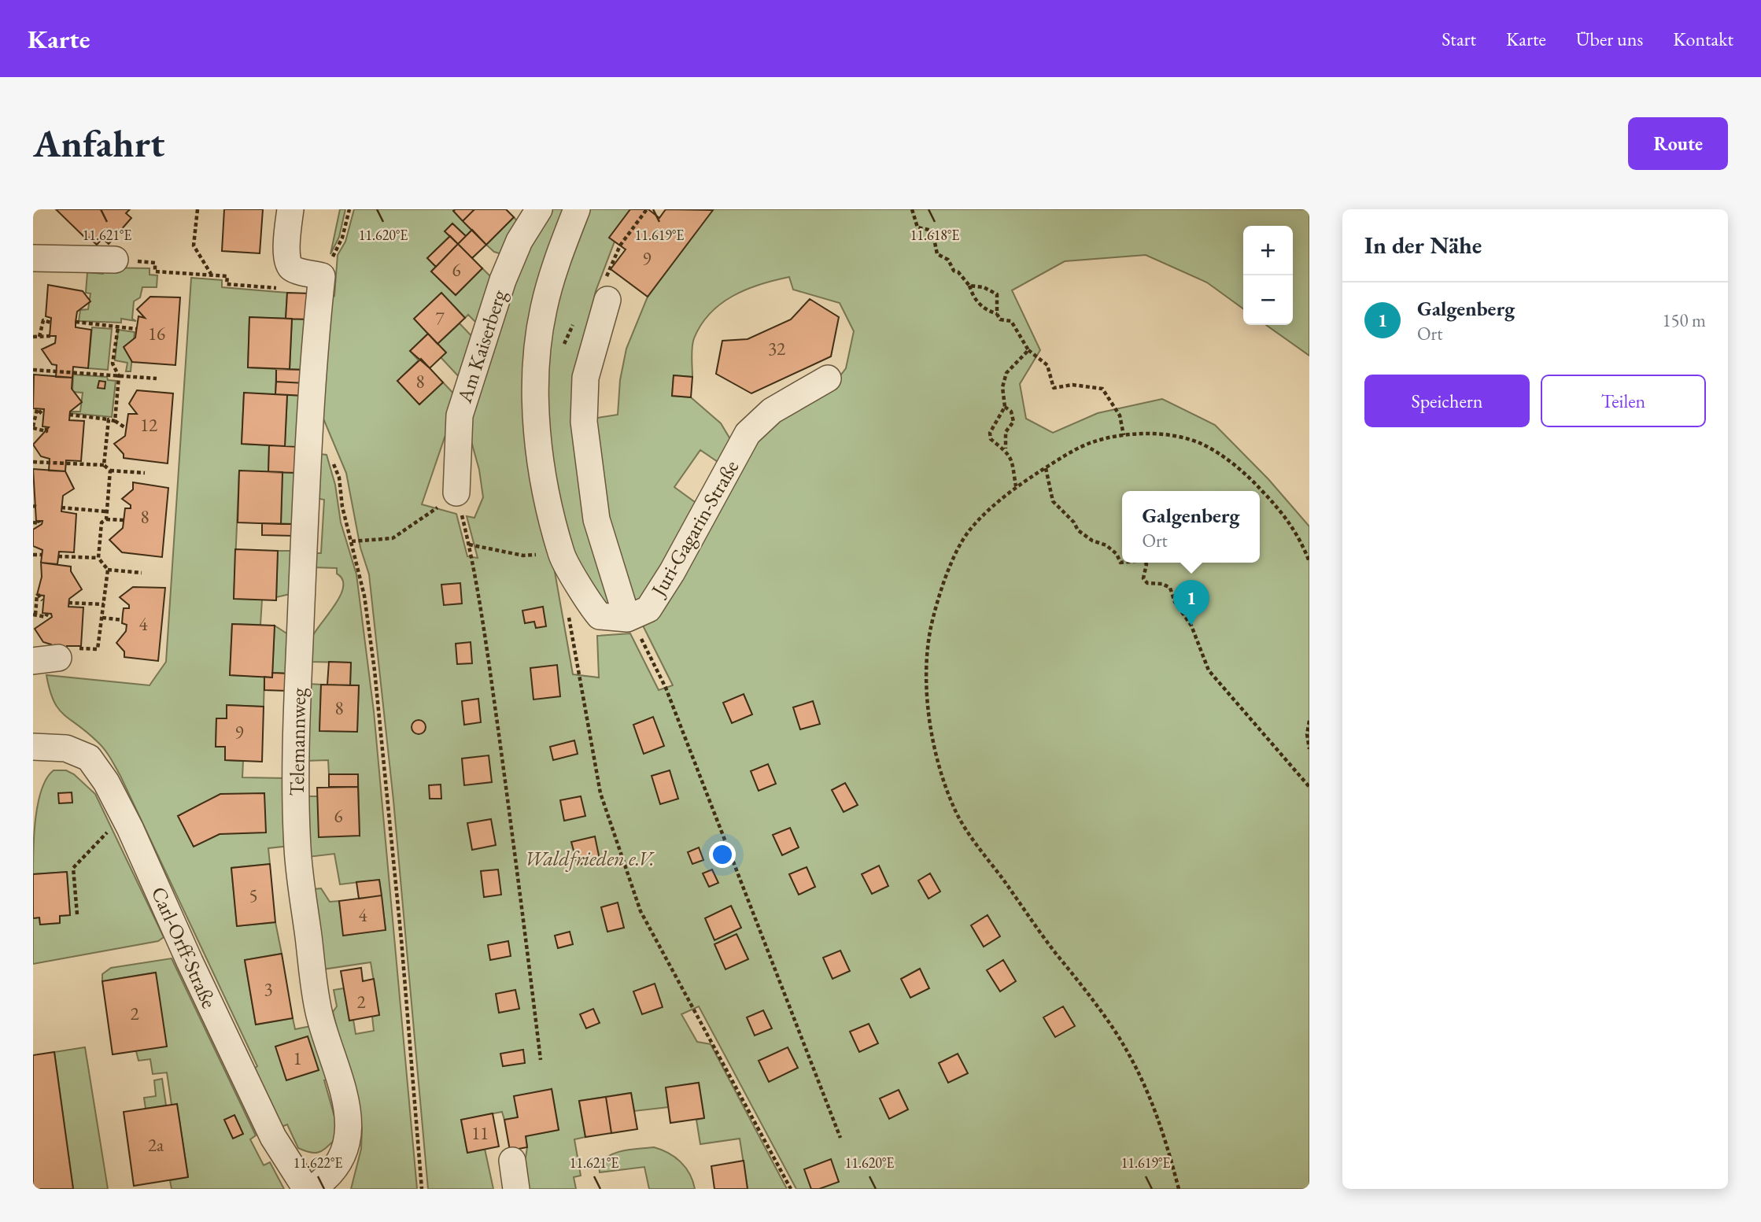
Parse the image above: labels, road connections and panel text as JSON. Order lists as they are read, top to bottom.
{
  "streets": {
    "street": [
      "Am Kaiserberg",
      "Juri-Gagarin-Straße",
      "Telemannweg",
      "Carl-Orff-Straße"
    ]
  },
  "parks": ["Waldfrieden e.V."],
  "house_numbers": [
    "9",
    "6",
    "7",
    "16",
    "32",
    "8",
    "12",
    "8",
    "4",
    "8",
    "9",
    "6",
    "5",
    "4",
    "3",
    "2",
    "2",
    "1",
    "11",
    "2a"
  ],
  "page": {
    "header": "Karte",
    "nav": [
      "Start",
      "Karte",
      "Über uns",
      "Kontakt"
    ],
    "buttons": [
      "Route",
      ["Speichern", "Teilen"]
    ],
    "title": "Anfahrt",
    "heading": "In der Nähe",
    "map_buttons": ["+", "−"],
    "list": [
      {
        "mark": "1",
        "name": "Galgenberg",
        "note": "Ort",
        "value": "150 m"
      }
    ],
    "popup": ["Galgenberg", "Ort"],
    "pins": "1"
  },
  "coordinates": [
    "11.621°E",
    "11.620°E",
    "11.619°E",
    "11.618°E",
    "11.622°E"
  ]
}
